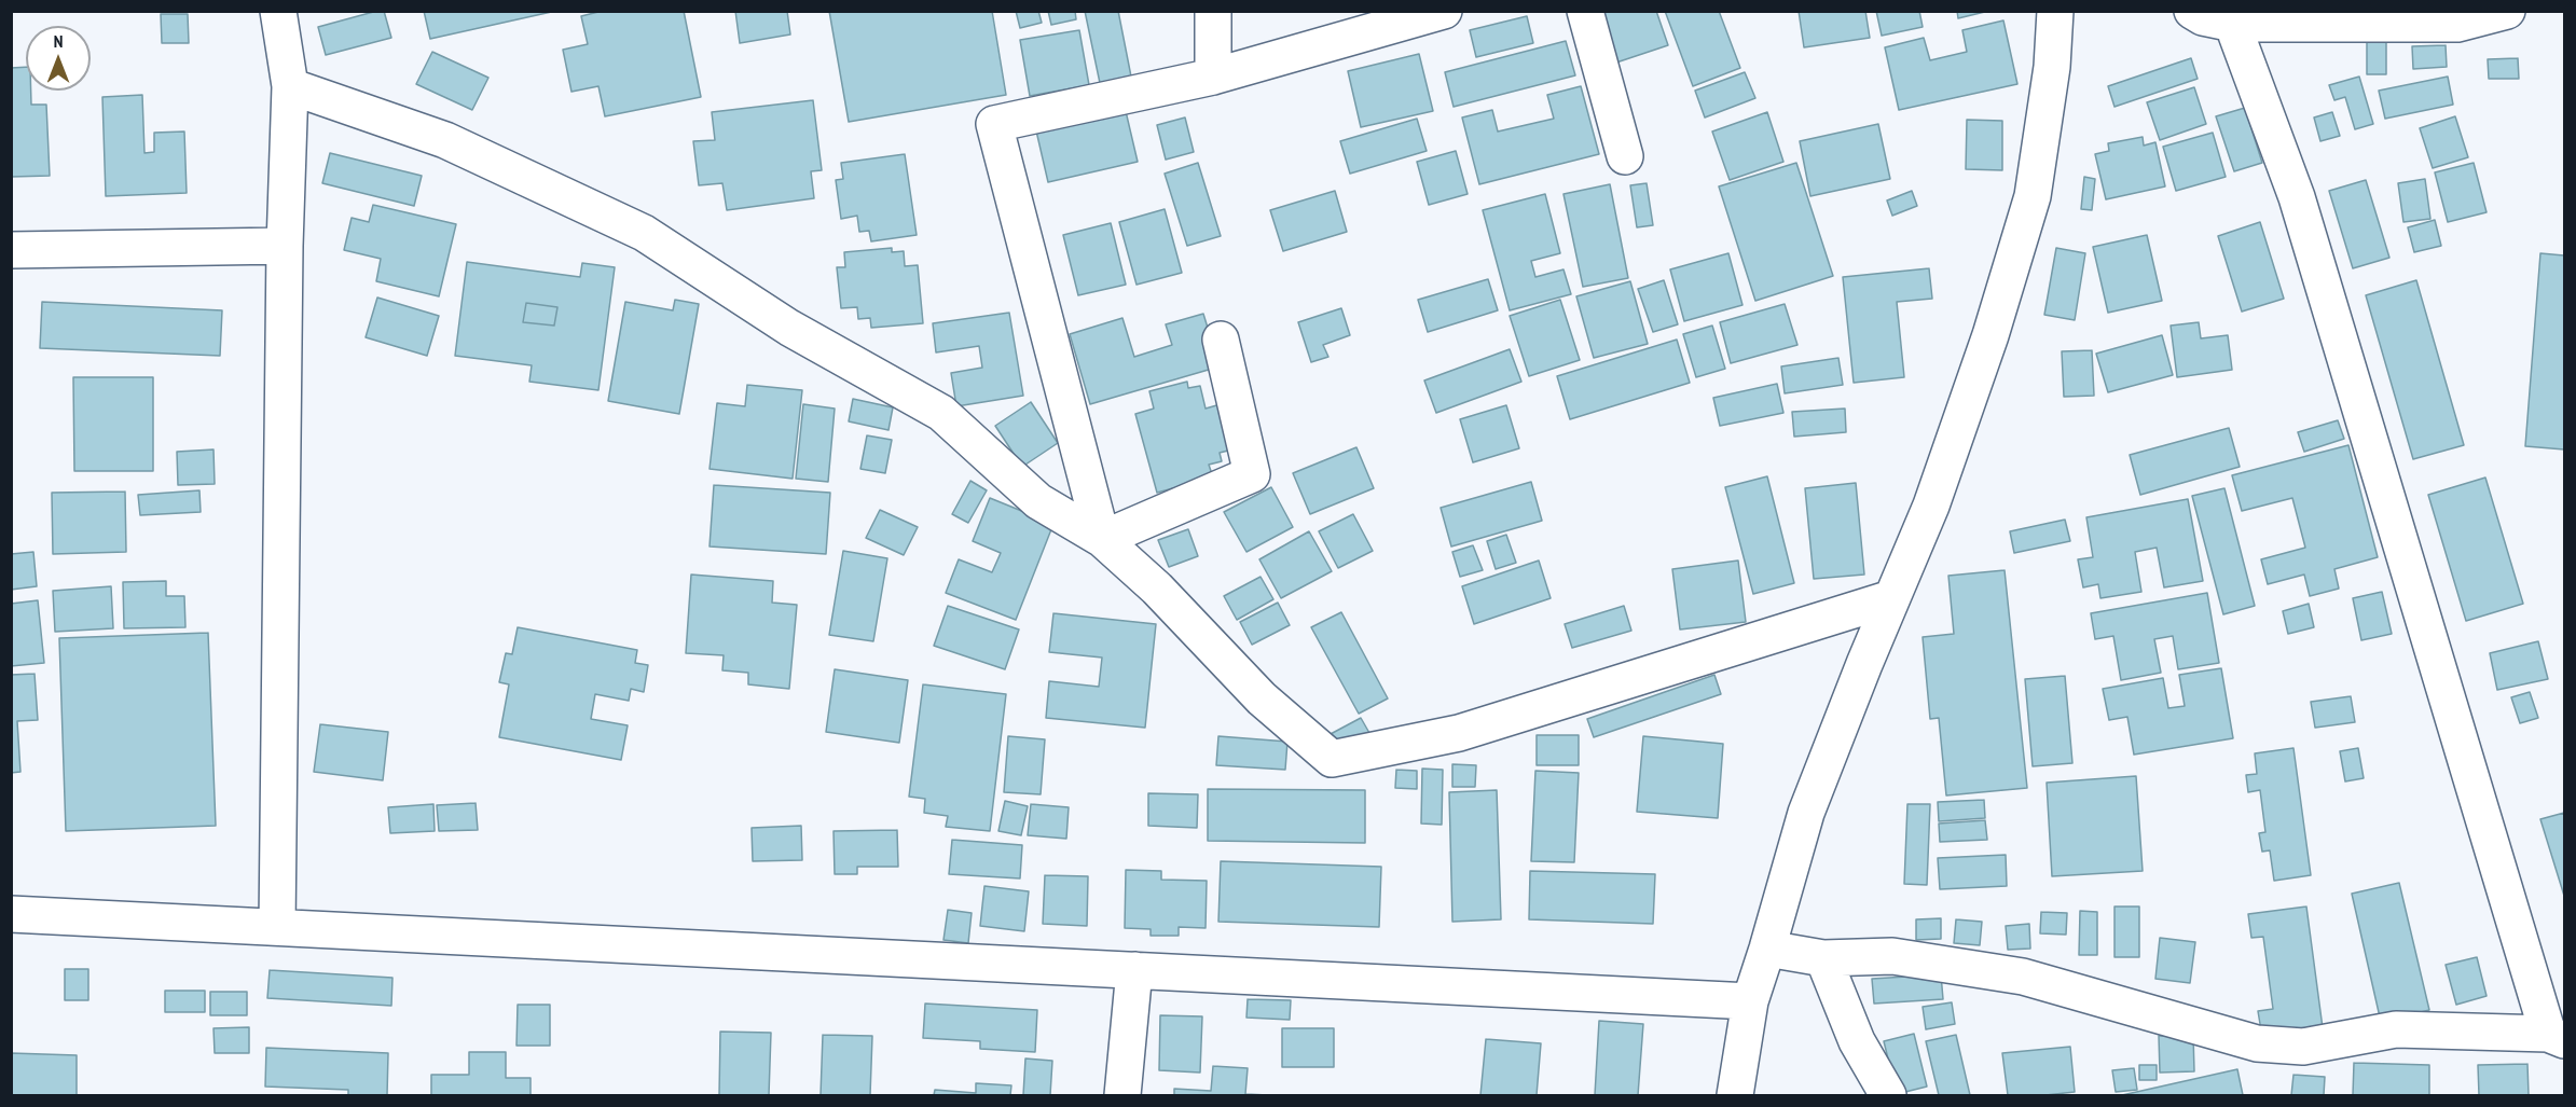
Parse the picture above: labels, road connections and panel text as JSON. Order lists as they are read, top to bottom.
{
  "north": "top"
}
